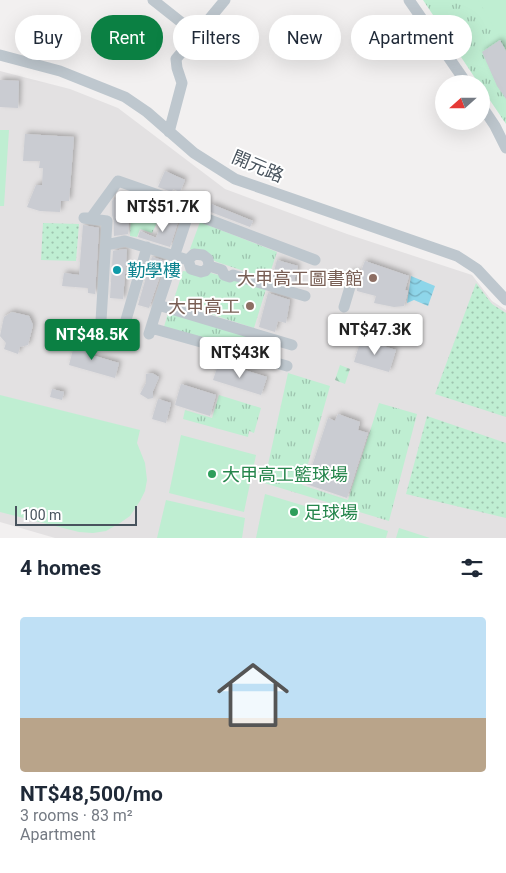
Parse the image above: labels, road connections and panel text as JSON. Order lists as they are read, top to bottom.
{
  "streets": {
    "street": ["開元路"]
  },
  "places": [
    "勤學樓",
    "大甲高工圖書館",
    "大甲高工",
    "大甲高工籃球場",
    "足球場"
  ],
  "scale_bar": "100 m",
  "north": "left",
  "page": {
    "chip": [
      "Buy",
      "Rent",
      "Filters",
      "New",
      "Apartment"
    ],
    "price": [
      "NT$51.7K",
      "NT$47.3K",
      "NT$48.5K",
      "NT$43K"
    ],
    "scale": "100 m",
    "heading": "4 homes",
    "list": [
      {
        "name": "NT$48,500/mo",
        "note": "3 rooms · 83 m² · Apartment"
      }
    ]
  }
}
